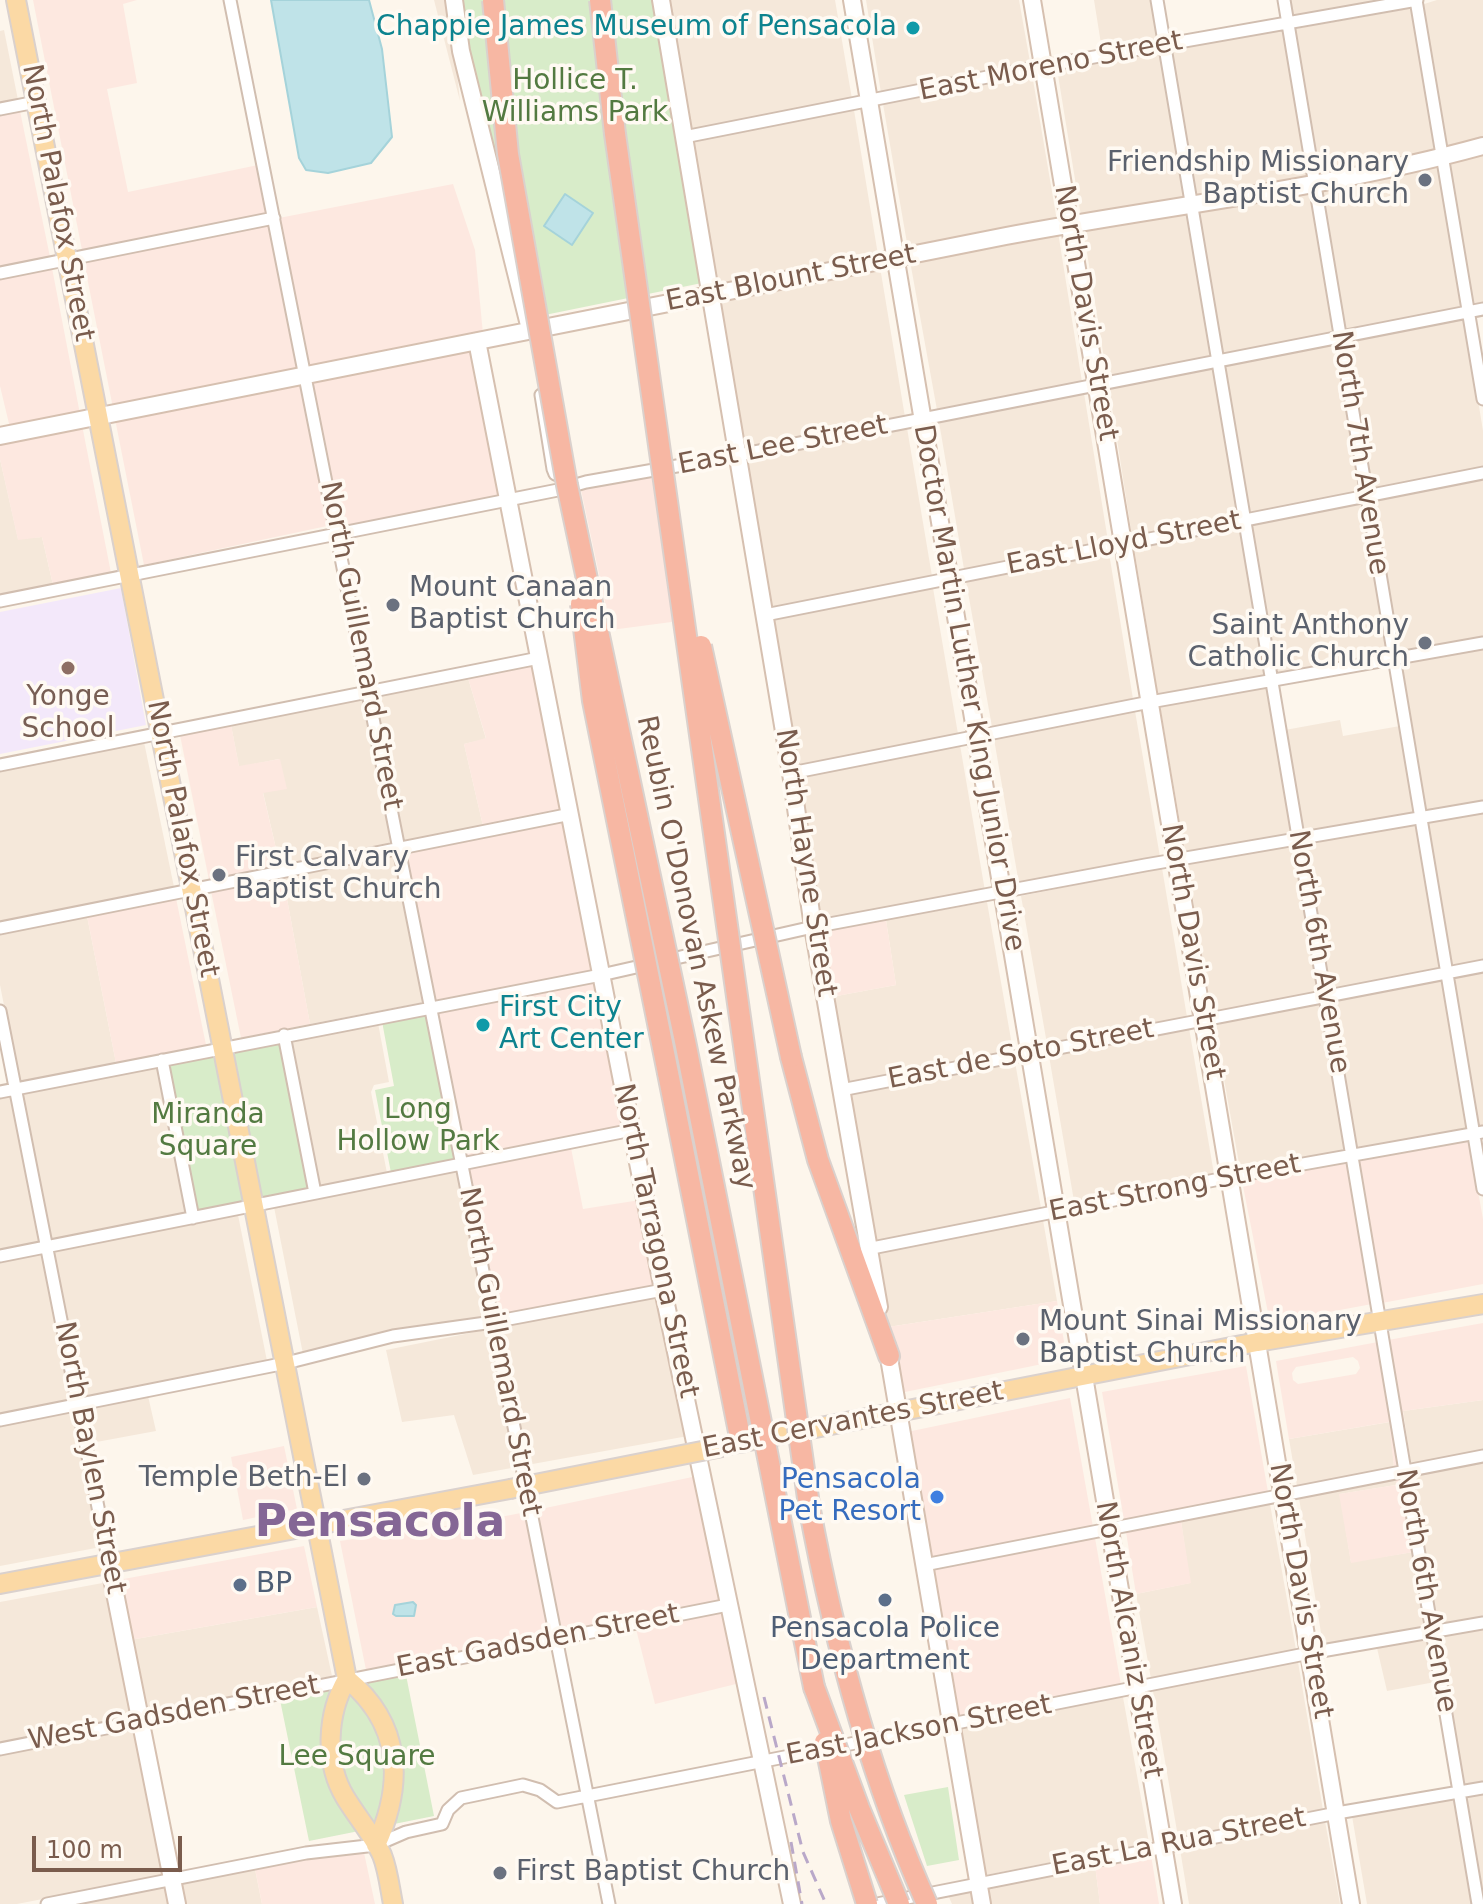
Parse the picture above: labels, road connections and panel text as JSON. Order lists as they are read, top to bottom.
{
  "streets": {
    "highway": ["Reubin O'Donovan Askew Parkway"],
    "main road": ["North Palafox Street", "East Cervantes Street"],
    "street": [
      "East Moreno Street",
      "East Blount Street",
      "North Davis Street",
      "East Lee Street",
      "North 7th Avenue",
      "East Lloyd Street",
      "North Guillemard Street",
      "Doctor Martin Luther King Junior Drive",
      "North Hayne Street",
      "North 6th Avenue",
      "East de Soto Street",
      "East Strong Street",
      "North Tarragona Street",
      "North Baylen Street",
      "North Alcaniz Street",
      "East Gadsden Street",
      "West Gadsden Street",
      "East Jackson Street",
      "East La Rua Street"
    ]
  },
  "crossings": [
    ["East Moreno Street", "North Davis Street"],
    ["East Moreno Street", "North 7th Avenue"],
    ["East Moreno Street", "Doctor Martin Luther King Junior Drive"],
    ["East Moreno Street", "North Hayne Street"],
    ["East Moreno Street", "North 6th Avenue"],
    ["North Palafox Street", "East Blount Street"],
    ["North Palafox Street", "East Lee Street"],
    ["North Palafox Street", "East Cervantes Street"],
    ["North Palafox Street", "East Gadsden Street"],
    ["North Palafox Street", "West Gadsden Street"],
    ["East Blount Street", "North Davis Street"],
    ["East Blount Street", "North 7th Avenue"],
    ["East Blount Street", "North Guillemard Street"],
    ["East Blount Street", "Doctor Martin Luther King Junior Drive"],
    ["East Blount Street", "North Hayne Street"],
    ["East Blount Street", "North 6th Avenue"],
    ["East Blount Street", "North Tarragona Street"],
    ["North Davis Street", "East Lee Street"],
    ["North Davis Street", "East Lloyd Street"],
    ["North Davis Street", "East de Soto Street"],
    ["North Davis Street", "East Strong Street"],
    ["North Davis Street", "East Cervantes Street"],
    ["North Davis Street", "East Jackson Street"],
    ["North Davis Street", "East La Rua Street"],
    ["East Lee Street", "North 7th Avenue"],
    ["East Lee Street", "North Guillemard Street"],
    ["East Lee Street", "Doctor Martin Luther King Junior Drive"],
    ["East Lee Street", "North Hayne Street"],
    ["East Lee Street", "North 6th Avenue"],
    ["East Lee Street", "Reubin O'Donovan Askew Parkway"],
    ["East Lee Street", "North Tarragona Street"],
    ["North 7th Avenue", "East Lloyd Street"],
    ["North 7th Avenue", "East de Soto Street"],
    ["North 7th Avenue", "East Strong Street"],
    ["East Lloyd Street", "Doctor Martin Luther King Junior Drive"],
    ["East Lloyd Street", "North Hayne Street"],
    ["East Lloyd Street", "North 6th Avenue"],
    ["North Guillemard Street", "East Gadsden Street"],
    ["North Guillemard Street", "East Jackson Street"],
    ["Doctor Martin Luther King Junior Drive", "East de Soto Street"],
    ["Doctor Martin Luther King Junior Drive", "East Strong Street"],
    ["Doctor Martin Luther King Junior Drive", "East Cervantes Street"],
    ["Doctor Martin Luther King Junior Drive", "North Alcaniz Street"],
    ["North Hayne Street", "East de Soto Street"],
    ["North Hayne Street", "East Strong Street"],
    ["North Hayne Street", "East Cervantes Street"],
    ["North Hayne Street", "East Jackson Street"],
    ["North Hayne Street", "East La Rua Street"],
    ["North 6th Avenue", "East de Soto Street"],
    ["North 6th Avenue", "East Strong Street"],
    ["North 6th Avenue", "East Cervantes Street"],
    ["North 6th Avenue", "East Jackson Street"],
    ["North 6th Avenue", "East La Rua Street"],
    ["North Tarragona Street", "East Gadsden Street"],
    ["North Tarragona Street", "East Jackson Street"],
    ["East Cervantes Street", "North Baylen Street"],
    ["East Cervantes Street", "North Alcaniz Street"],
    ["North Baylen Street", "West Gadsden Street"],
    ["North Baylen Street", "East Jackson Street"],
    ["North Alcaniz Street", "East Jackson Street"],
    ["North Alcaniz Street", "East La Rua Street"],
    ["East Gadsden Street", "West Gadsden Street"]
  ],
  "districts": ["Pensacola"],
  "parks": [
    "Hollice T. Williams Park",
    "Long Hollow Park",
    "Miranda Square",
    "Lee Square"
  ],
  "places": [
    "Chappie James Museum of Pensacola",
    "Friendship Missionary Baptist Church",
    "Mount Canaan Baptist Church",
    "Saint Anthony Catholic Church",
    "Yonge School",
    "First Calvary Baptist Church",
    "First City Art Center",
    "Mount Sinai Missionary Baptist Church",
    "Temple Beth-El",
    "Pensacola Pet Resort",
    "BP",
    "Pensacola Police Department",
    "First Baptist Church"
  ],
  "scale_bar": "100 m"
}
